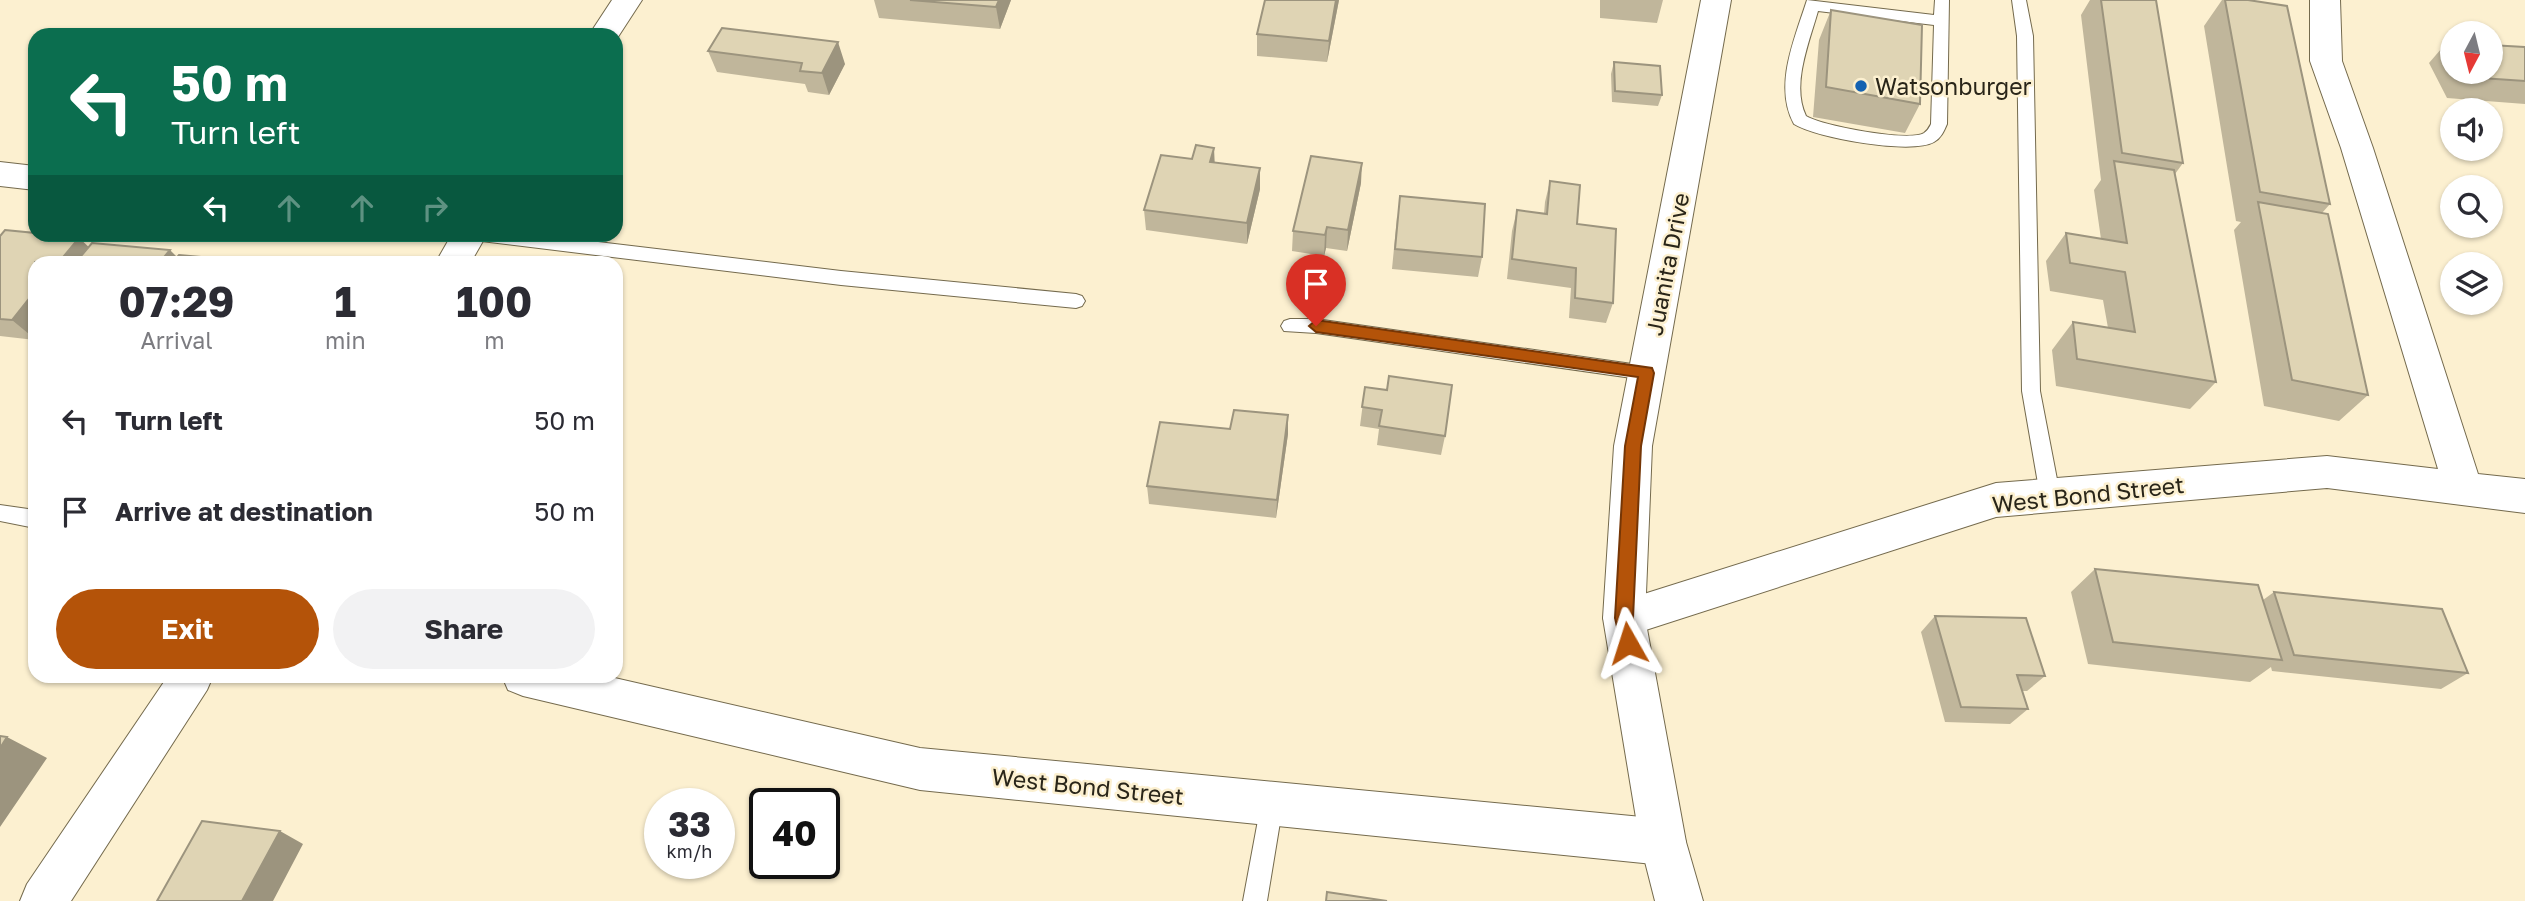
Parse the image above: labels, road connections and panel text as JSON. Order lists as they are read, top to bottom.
{
  "streets": {
    "street": ["Juanita Drive", "West Bond Street"]
  },
  "crossings": [
    ["Juanita Drive", "West Bond Street"]
  ],
  "places": ["Watsonburger"],
  "north": "bottom",
  "page": {
    "turn": ["50 m", "Turn left"],
    "eta": [
      "07:29",
      "Arrival",
      "1",
      "min",
      "100",
      "m"
    ],
    "list": [
      {
        "name": "Turn left",
        "value": "50 m"
      },
      {
        "name": "Arrive at destination",
        "value": "50 m"
      }
    ],
    "buttons": ["Exit", "Share"],
    "speed": "33 km/h",
    "limit": "40"
  }
}
